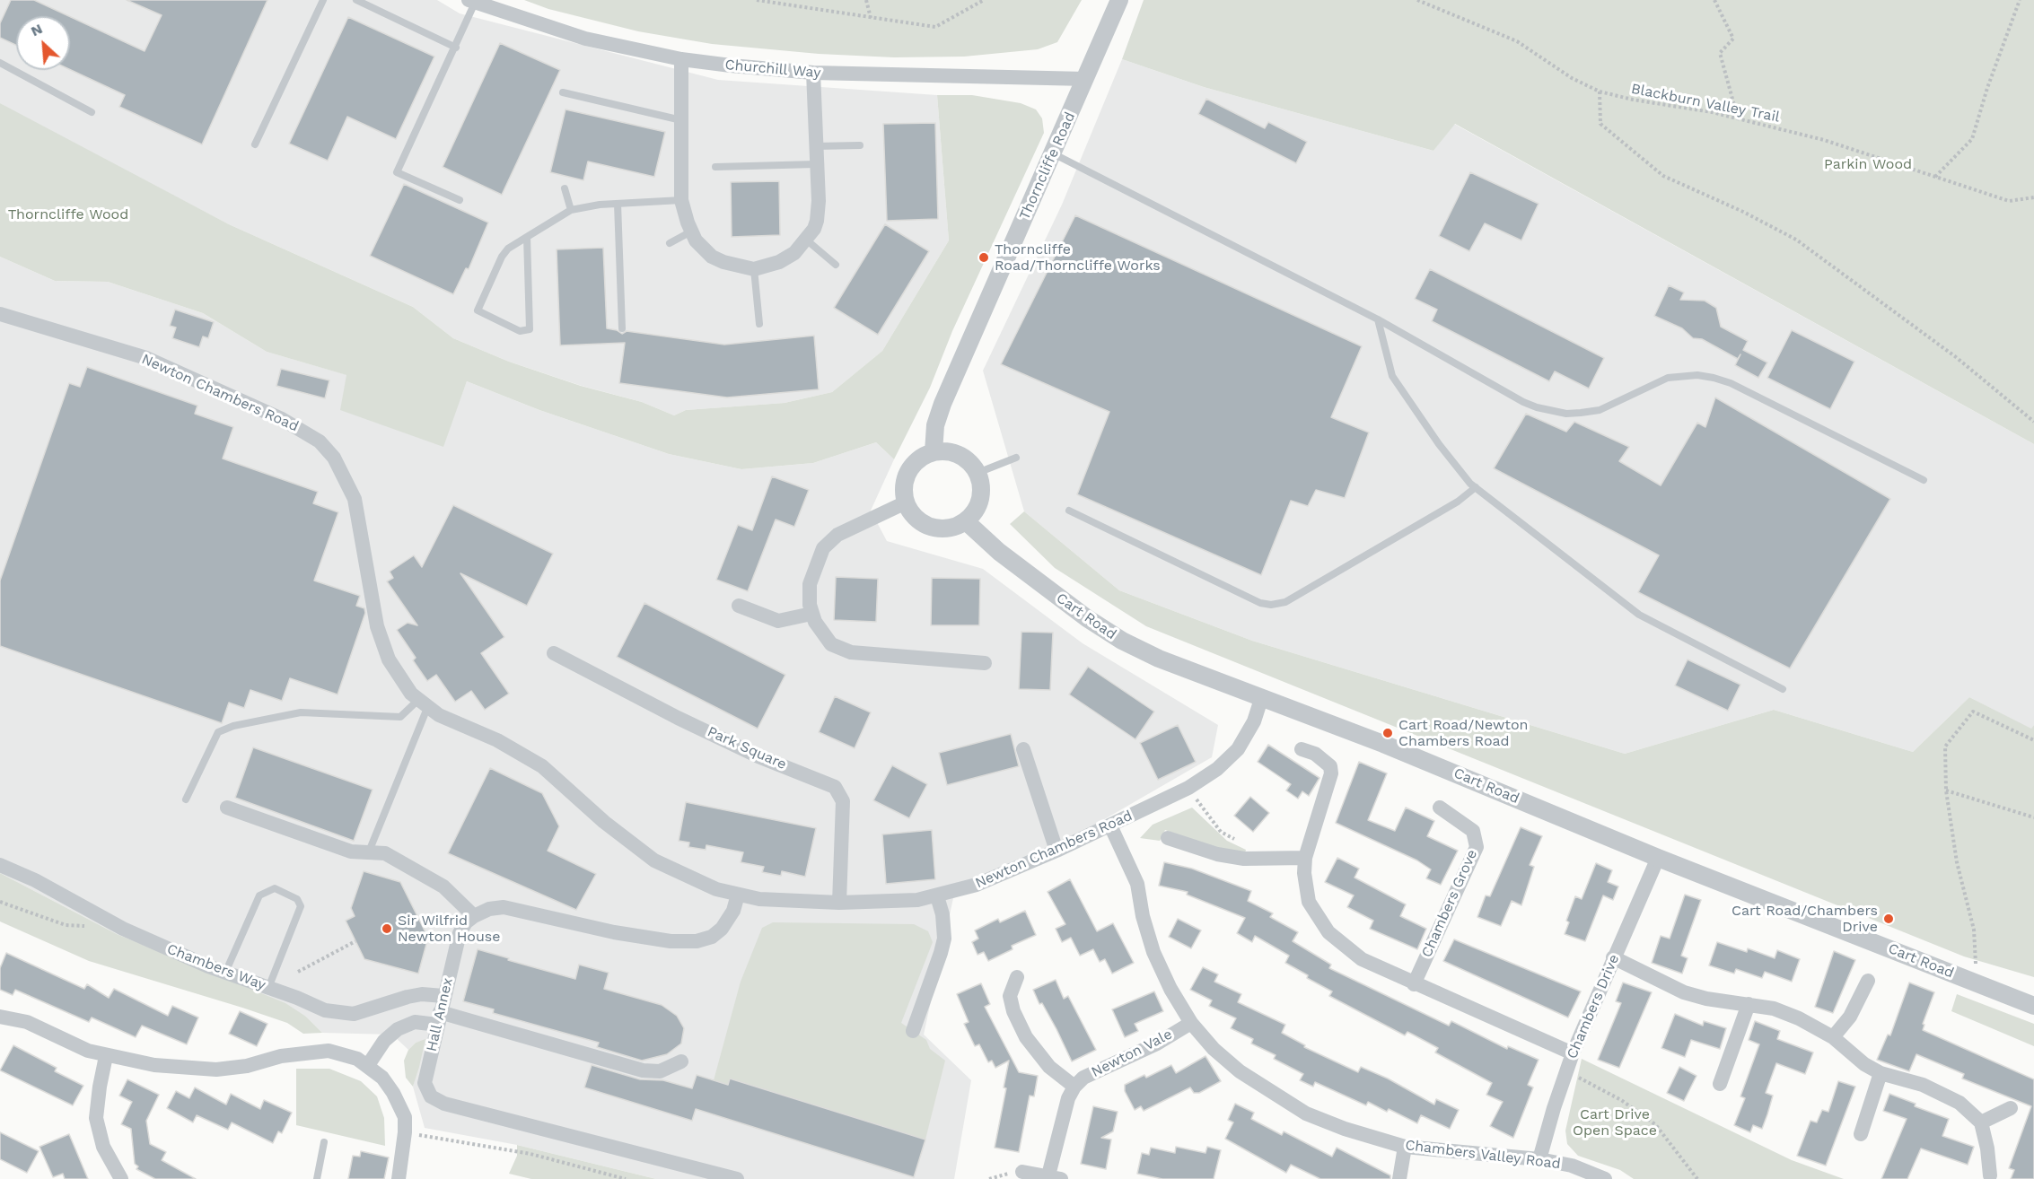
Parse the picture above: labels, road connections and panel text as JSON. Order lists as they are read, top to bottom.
{
  "streets": {
    "street": [
      "Churchill Way",
      "Thorncliffe Road",
      "Newton Chambers Road",
      "Cart Road",
      "Park Square",
      "Chambers Grove",
      "Chambers Way",
      "Chambers Drive",
      "Hall Annex",
      "Newton Vale",
      "Chambers Valley Road"
    ],
    "path": ["Blackburn Valley Trail"]
  },
  "crossings": [
    ["Churchill Way", "Thorncliffe Road"],
    ["Thorncliffe Road", "Cart Road"],
    ["Newton Chambers Road", "Cart Road"],
    ["Newton Chambers Road", "Park Square"],
    ["Newton Chambers Road", "Chambers Valley Road"],
    ["Cart Road", "Chambers Drive"],
    ["Chambers Way", "Hall Annex"],
    ["Chambers Drive", "Chambers Valley Road"],
    ["Newton Vale", "Chambers Valley Road"]
  ],
  "parks": ["Parkin Wood", "Thorncliffe Wood", "Cart Drive Open Space"],
  "places": [
    "Thorncliffe Road/Thorncliffe Works",
    "Cart Road/Newton Chambers Road",
    "Cart Road/Chambers Drive",
    "Sir Wilfrid Newton House"
  ],
  "north": "top left"
}
